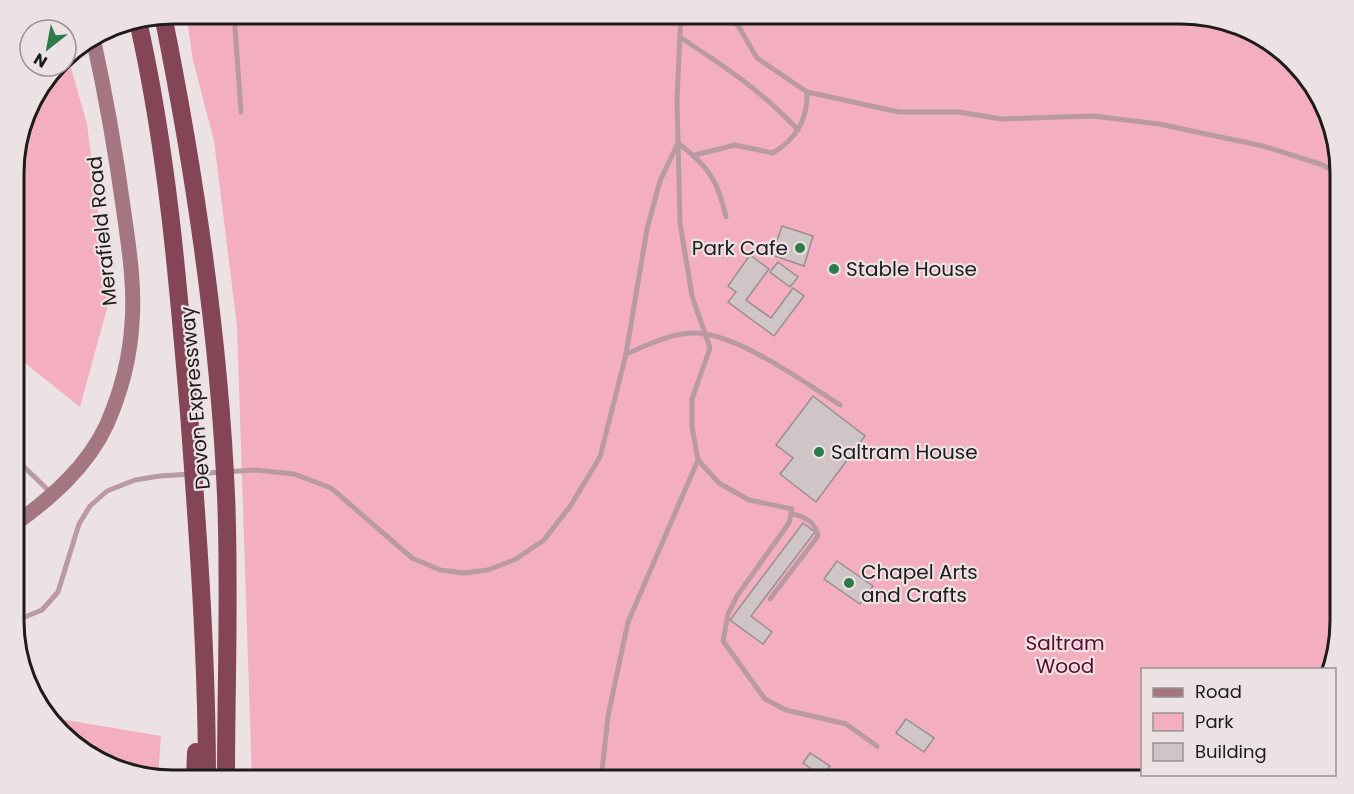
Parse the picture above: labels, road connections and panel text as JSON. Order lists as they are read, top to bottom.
{
  "streets": {
    "highway": ["Devon Expressway"],
    "street": ["Merafield Road"]
  },
  "parks": ["Saltram Wood"],
  "places": [
    "Park Cafe",
    "Stable House",
    "Saltram House",
    "Chapel Arts and Crafts"
  ],
  "legend": ["Road", "Park", "Building"],
  "north": "bottom left"
}
